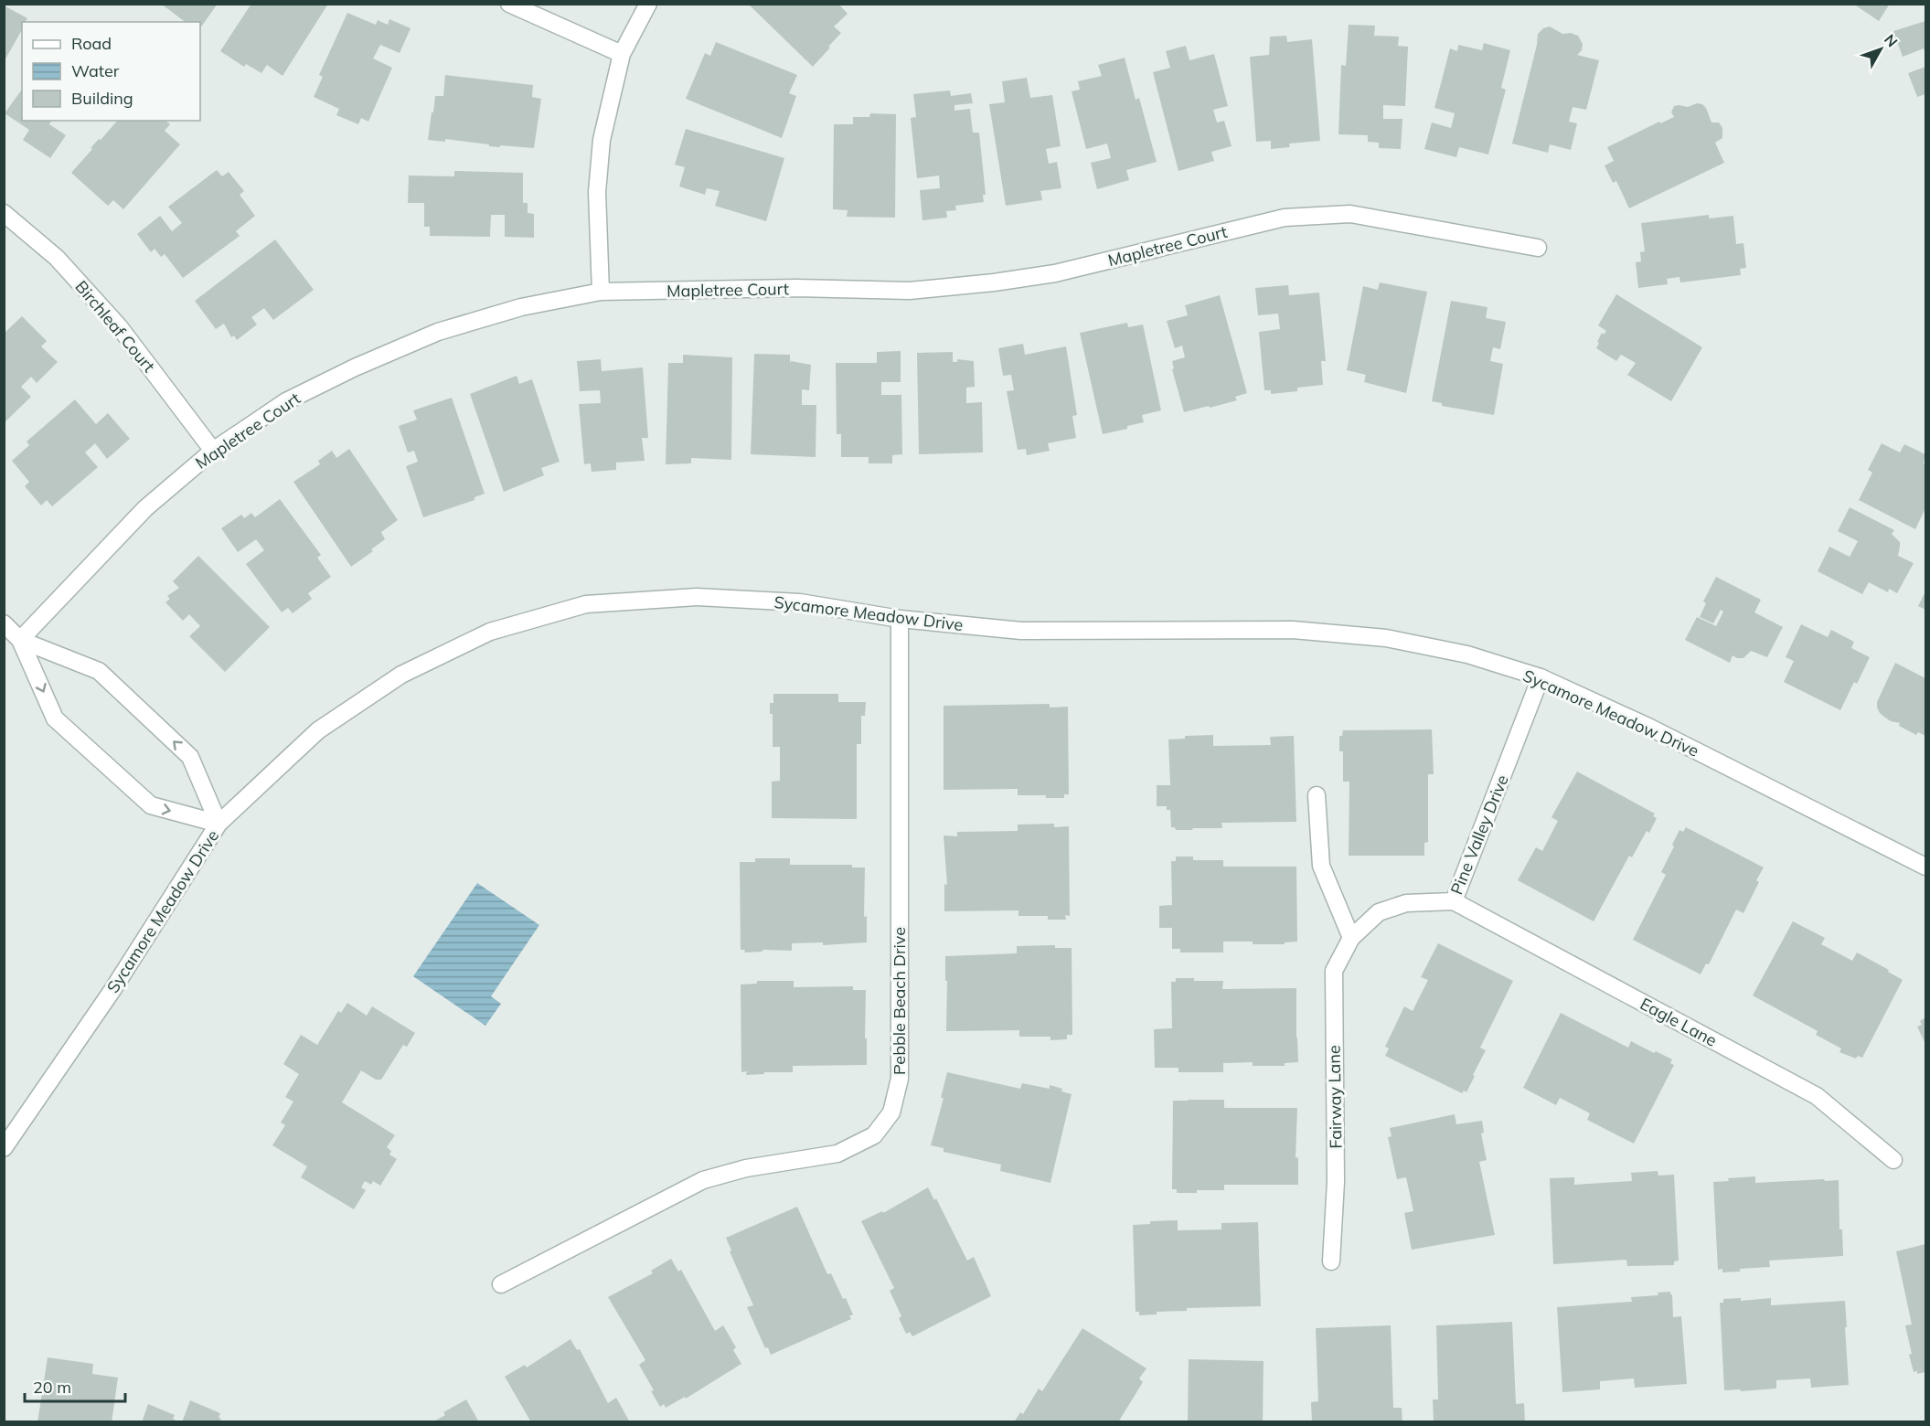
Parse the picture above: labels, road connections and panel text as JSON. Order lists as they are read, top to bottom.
{
  "streets": {
    "street": [
      "Mapletree Court",
      "Birchleaf Court",
      "Sycamore Meadow Drive",
      "Pine Valley Drive",
      "Pebble Beach Drive",
      "Eagle Lane",
      "Fairway Lane"
    ]
  },
  "crossings": [
    ["Mapletree Court", "Birchleaf Court"],
    ["Sycamore Meadow Drive", "Pine Valley Drive"],
    ["Sycamore Meadow Drive", "Pebble Beach Drive"],
    ["Pine Valley Drive", "Eagle Lane"],
    ["Pine Valley Drive", "Fairway Lane"]
  ],
  "legend": ["Road", "Water", "Building"],
  "scale_bar": "20 m",
  "north": "top right"
}
